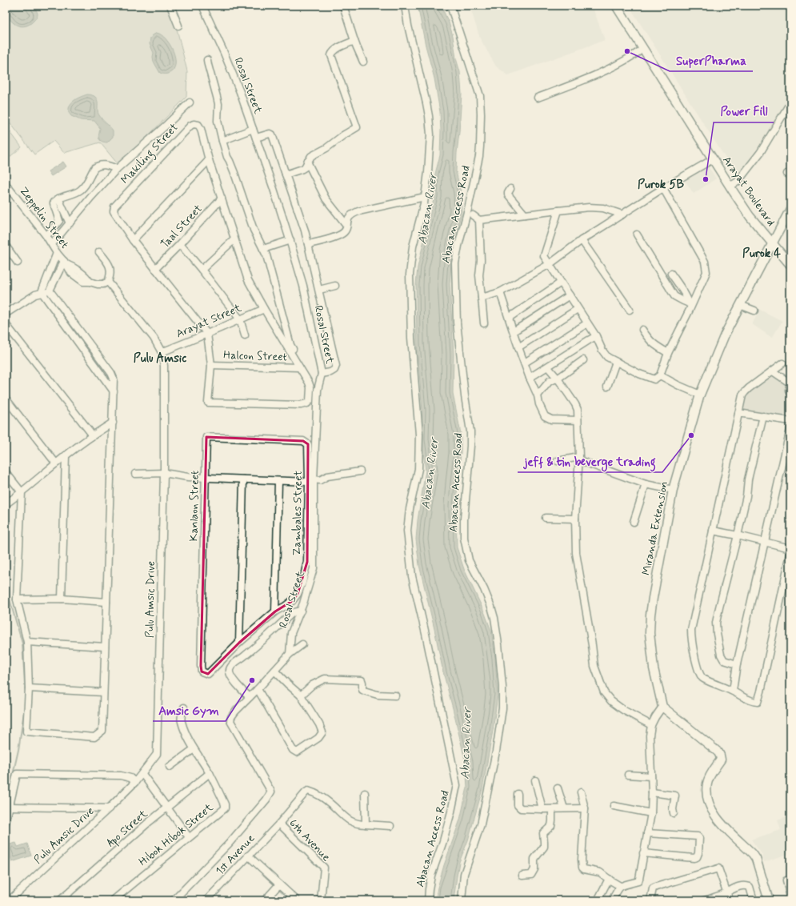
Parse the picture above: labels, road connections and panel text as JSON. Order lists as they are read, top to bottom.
{
  "streets": {
    "main road": ["Arayat Boulevard", "Miranda Extension"],
    "street": [
      "Rosal Street",
      "Makiling Street",
      "Abacan Access Road",
      "Zeppelin Street",
      "Taal Street",
      "Arayat Street",
      "Halcon Street",
      "Kanlaon Street",
      "Zambales Street",
      "Pulu Amsic Drive",
      "Apo Street",
      "Hibok Hibok Street",
      "6th Avenue",
      "1st Avenue"
    ]
  },
  "crossings": [
    ["Rosal Street", "Zambales Street"],
    ["Makiling Street", "Taal Street"],
    ["Makiling Street", "Arayat Street"],
    ["Makiling Street", "Halcon Street"],
    ["Arayat Boulevard", "Miranda Extension"],
    ["Zeppelin Street", "Pulu Amsic Drive"],
    ["Arayat Street", "Pulu Amsic Drive"],
    ["Kanlaon Street", "Zambales Street"],
    ["Apo Street", "Hibok Hibok Street"],
    ["6th Avenue", "1st Avenue"]
  ],
  "districts": ["Purok 5B", "Purok 4", "Pulu Amsic"],
  "water": ["Abacan River"],
  "places": [
    "SuperPharma",
    "Power Fill",
    "jeff & tin beverge trading",
    "Amsic Gym"
  ]
}
